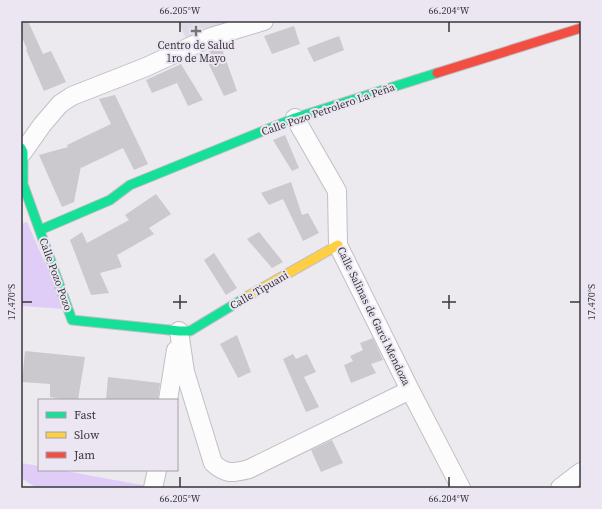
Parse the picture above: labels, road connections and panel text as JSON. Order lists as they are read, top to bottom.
{
  "streets": {
    "street": [
      "Calle Pozo Petrolero La Peña",
      "Calle Pozo Pozo",
      "Calle Tipuani",
      "Calle Salinas de Garci Mendoza"
    ]
  },
  "crossings": [
    ["Calle Pozo Petrolero La Peña", "Calle Pozo Pozo"],
    ["Calle Pozo Petrolero La Peña", "Calle Salinas de Garci Mendoza"],
    ["Calle Pozo Pozo", "Calle Tipuani"],
    ["Calle Tipuani", "Calle Salinas de Garci Mendoza"]
  ],
  "places": {
    "health": ["Centro de Salud 1ro de Mayo"]
  },
  "legend": ["Fast", "Slow", "Jam"],
  "coordinates": ["66.205°W", "66.204°W", "17.470°S"]
}
